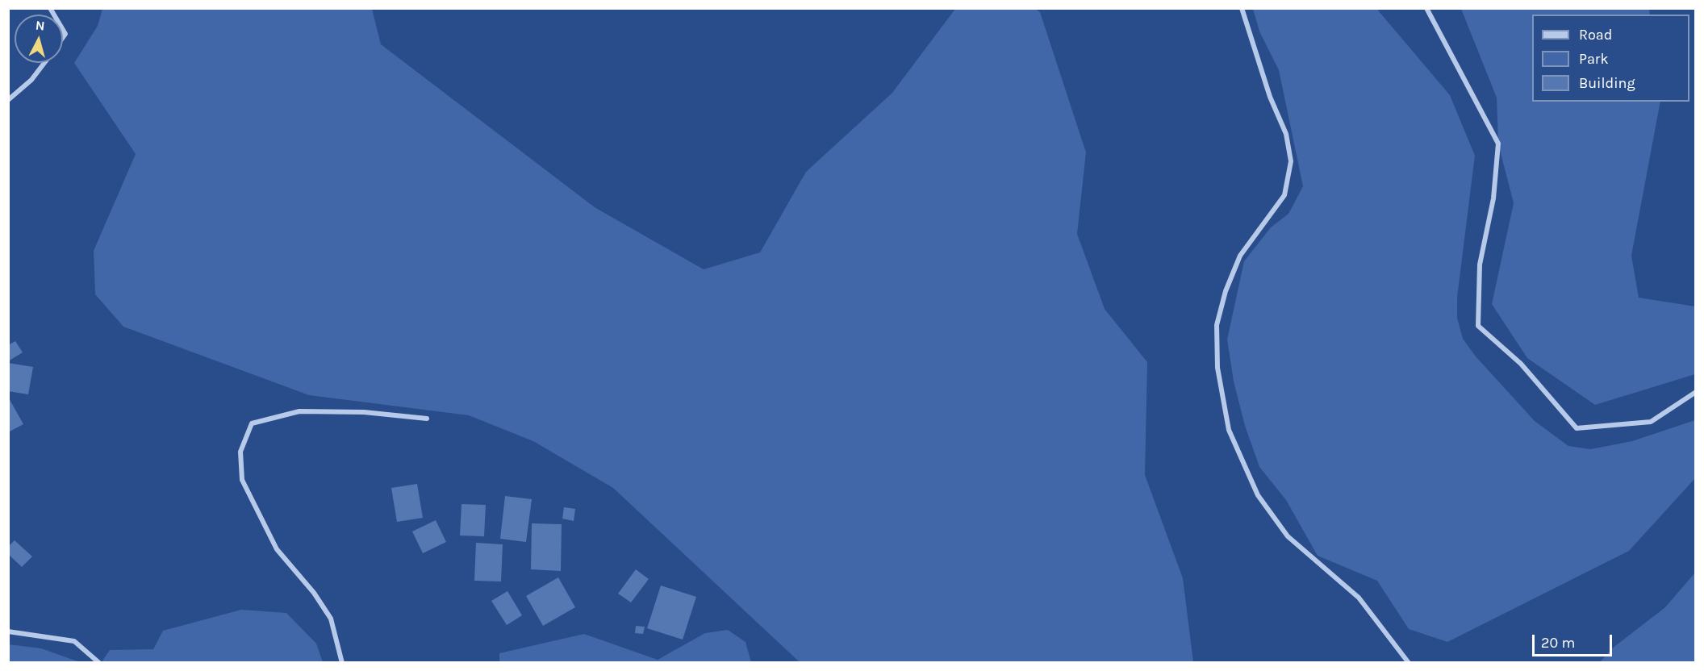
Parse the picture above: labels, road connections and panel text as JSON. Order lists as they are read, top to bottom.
{
  "legend": ["Road", "Park", "Building"],
  "scale_bar": "20 m",
  "north": "top"
}
